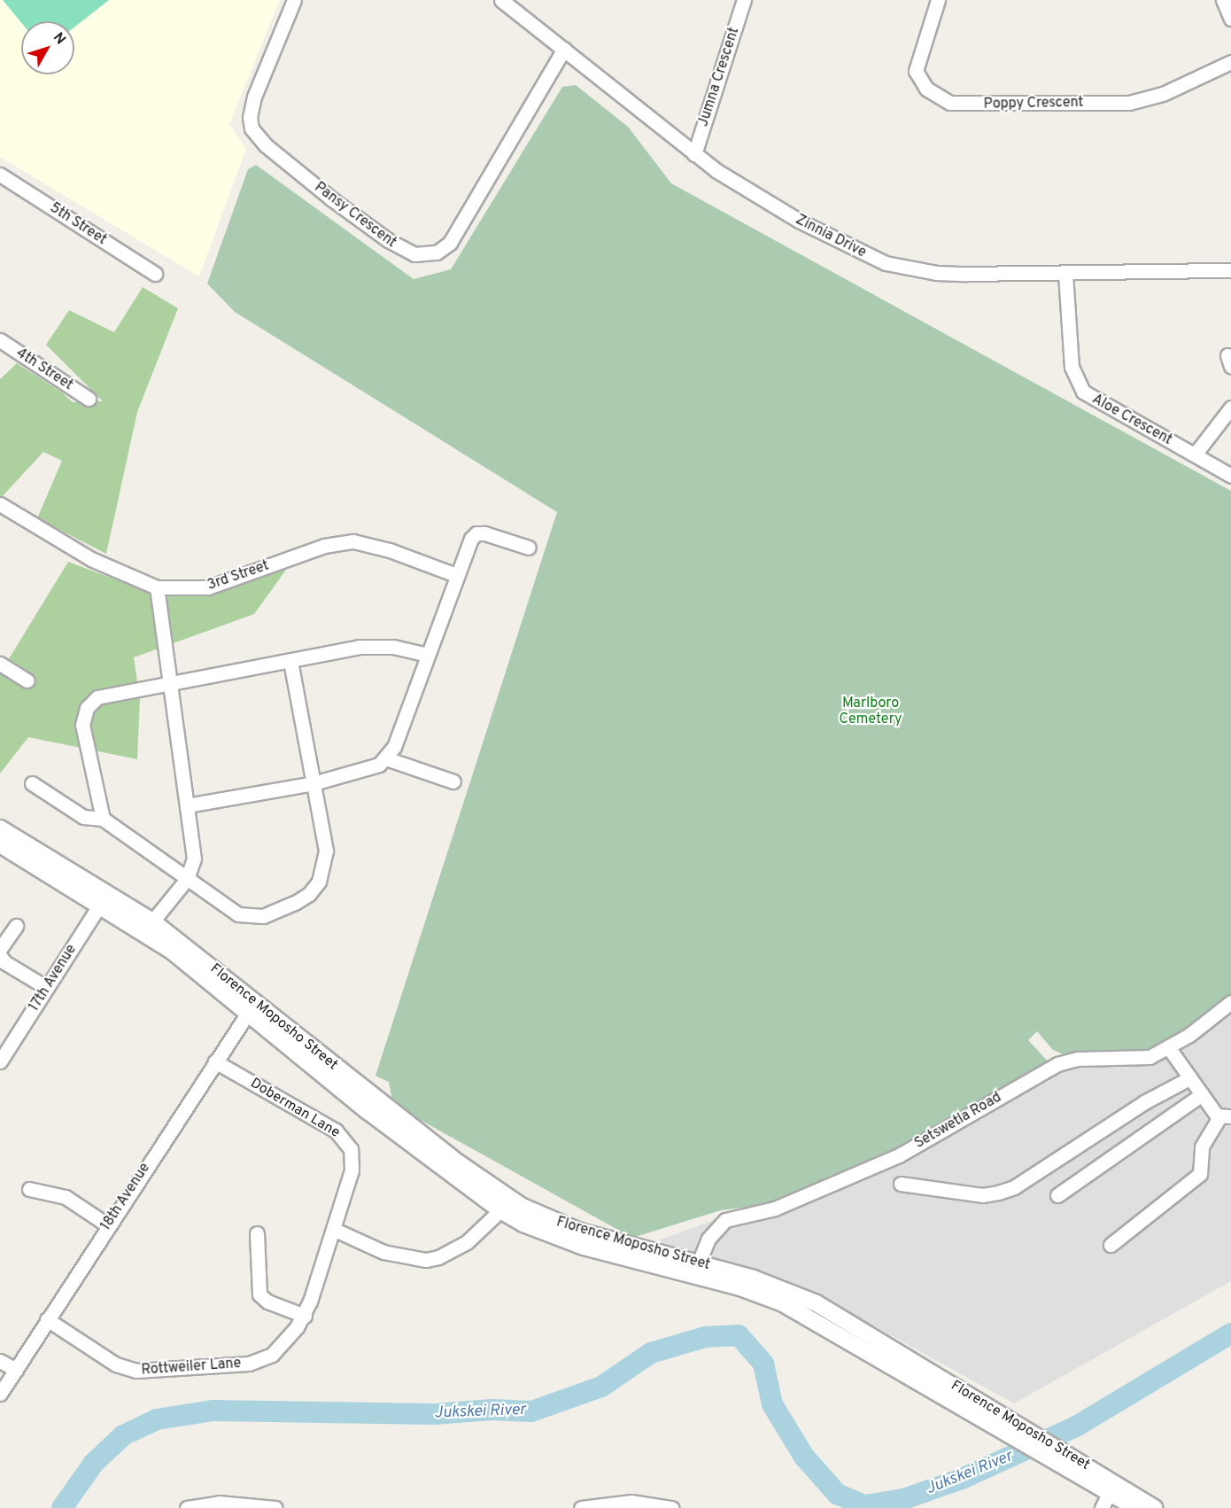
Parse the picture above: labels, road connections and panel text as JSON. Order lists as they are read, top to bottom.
{
  "streets": {
    "street": [
      "Jumna Crescent",
      "Poppy Crescent",
      "Pansy Crescent",
      "5th Street",
      "Zinnia Drive",
      "4th Street",
      "Aloe Crescent",
      "3rd Street",
      "17th Avenue",
      "Florence Moposho Street",
      "Doberman Lane",
      "Setswetla Road",
      "18th Avenue",
      "Rottweiler Lane"
    ]
  },
  "crossings": [
    ["Jumna Crescent", "Zinnia Drive"],
    ["Pansy Crescent", "Zinnia Drive"],
    ["Zinnia Drive", "Aloe Crescent"],
    ["17th Avenue", "Florence Moposho Street"],
    ["Florence Moposho Street", "Setswetla Road"],
    ["Florence Moposho Street", "18th Avenue"],
    ["Doberman Lane", "18th Avenue"],
    ["Doberman Lane", "Rottweiler Lane"],
    ["18th Avenue", "Rottweiler Lane"]
  ],
  "water": ["Jukskei River"],
  "parks": ["Marlboro Cemetery"],
  "north": "top right"
}
